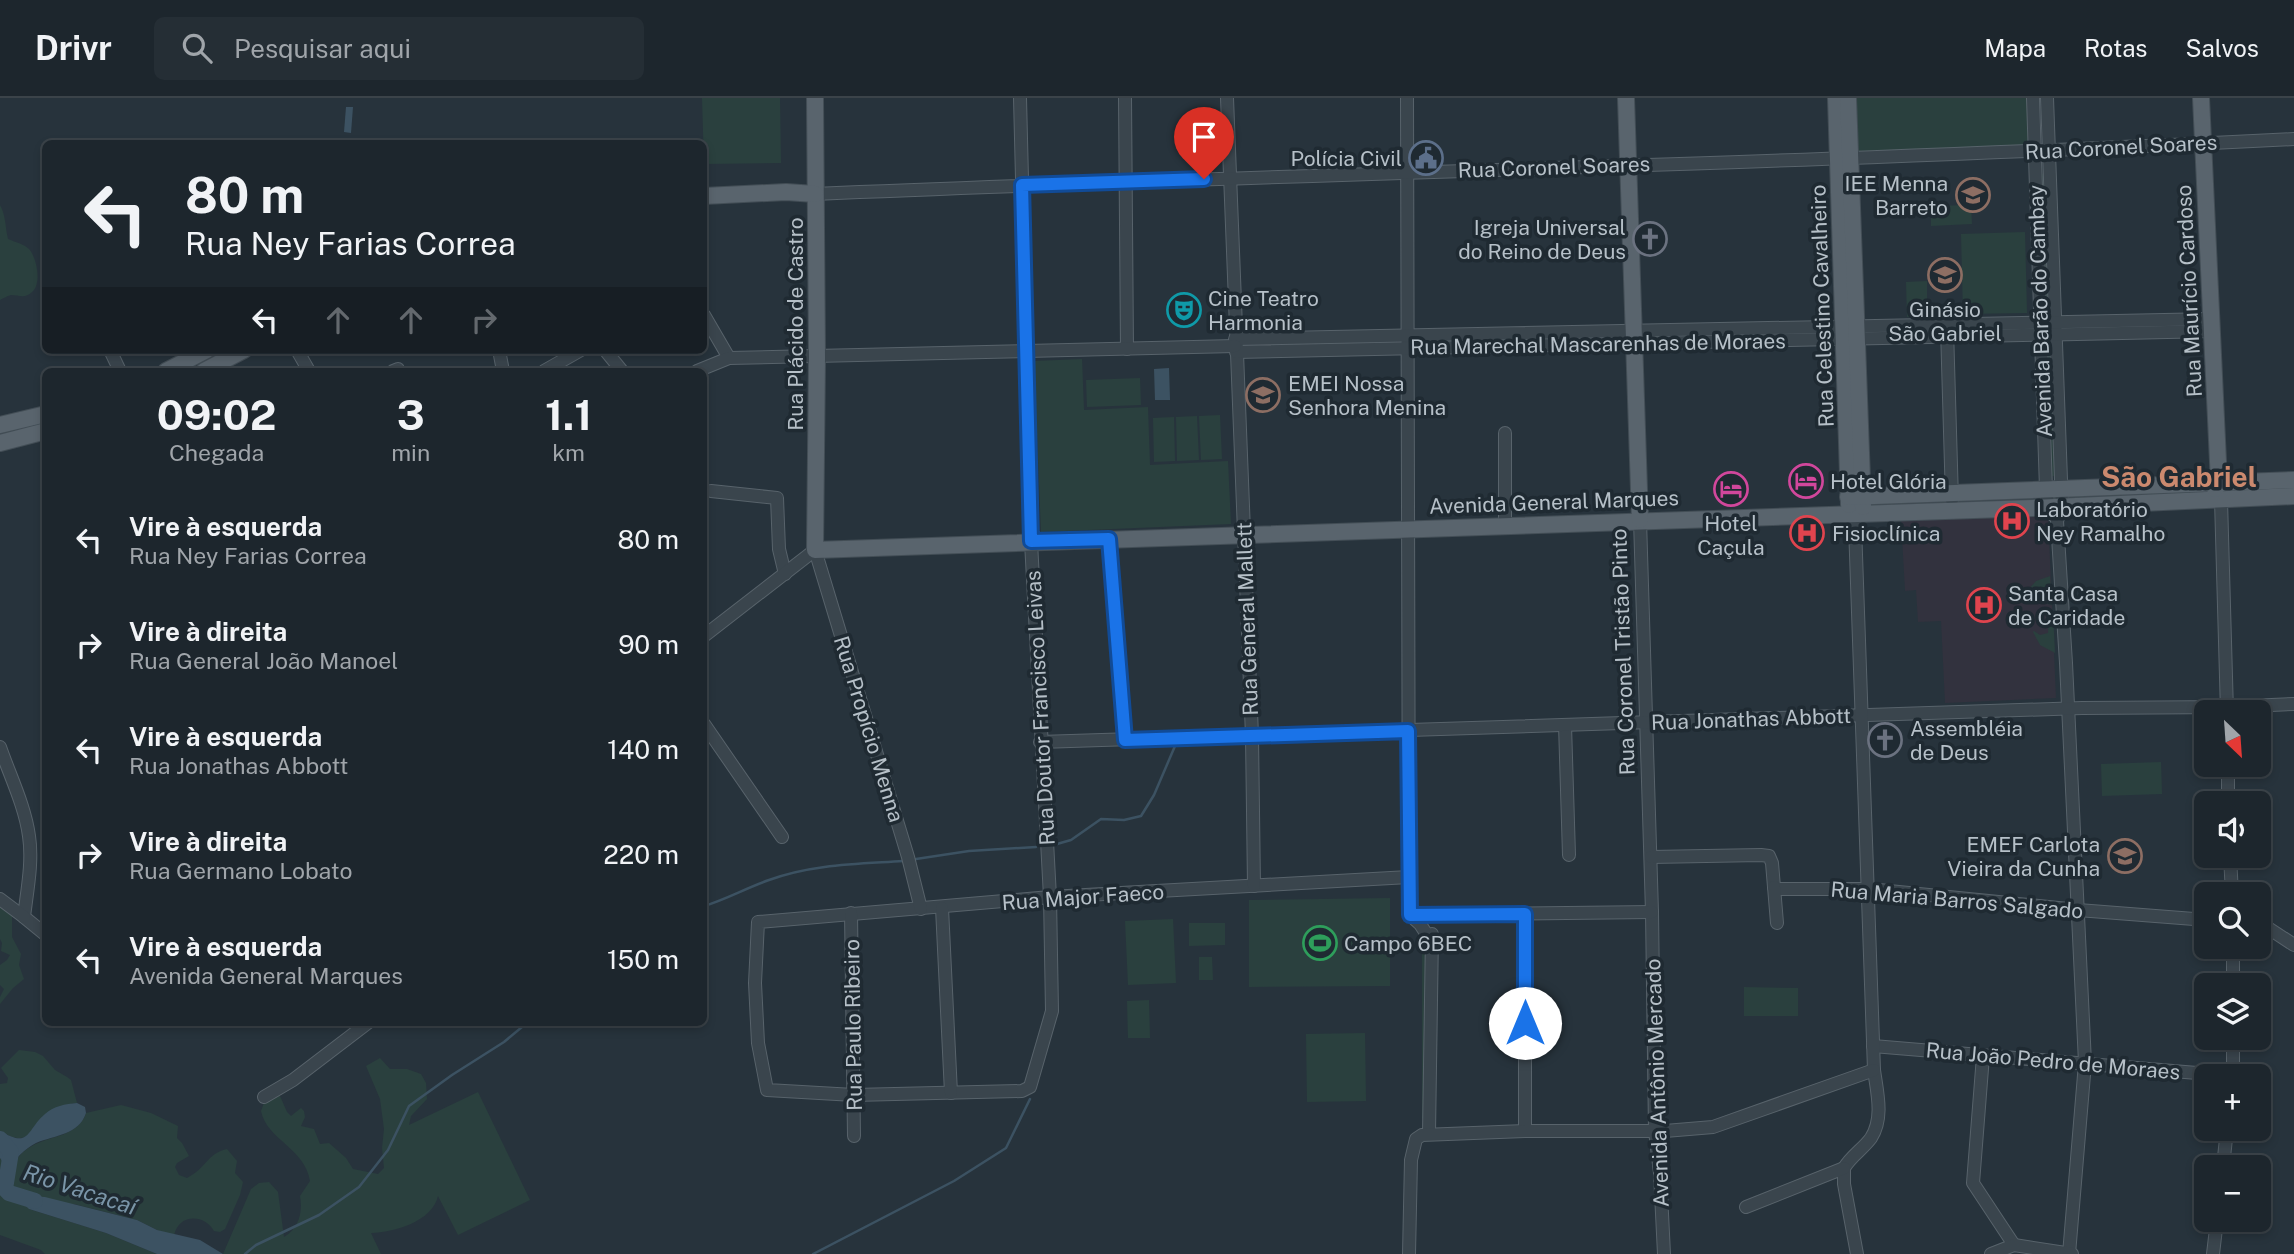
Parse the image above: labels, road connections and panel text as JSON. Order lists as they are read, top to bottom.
{
  "streets": {
    "main road": [
      "Rua Maurício Cardoso",
      "Rua Celestino Cavalheiro",
      "Rua Plácido de Castro",
      "Avenida General Marques",
      "Rua Coronel Tristão Pinto"
    ],
    "street": [
      "Rua Coronel Soares",
      "Avenida Barão do Cambay",
      "Rua Marechal Mascarenhas de Moraes",
      "Rua General Mallett",
      "Rua Doutor Francisco Leivas",
      "Rua Jonathas Abbott",
      "Rua Propício Menna",
      "Rua Major Faeco",
      "Rua Maria Barros Salgado",
      "Rua Paulo Ribeiro",
      "Rua João Pedro de Moraes",
      "Avenida Antônio Mercado"
    ]
  },
  "crossings": [
    ["Rua Coronel Soares", "Rua Maurício Cardoso"],
    ["Rua Coronel Soares", "Rua Celestino Cavalheiro"],
    ["Rua Coronel Soares", "Avenida Barão do Cambay"],
    ["Rua Coronel Soares", "Rua Plácido de Castro"],
    ["Rua Coronel Soares", "Rua General Mallett"],
    ["Rua Coronel Soares", "Rua Coronel Tristão Pinto"],
    ["Rua Coronel Soares", "Rua Doutor Francisco Leivas"],
    ["Rua Maurício Cardoso", "Rua Marechal Mascarenhas de Moraes"],
    ["Rua Maurício Cardoso", "Avenida General Marques"],
    ["Rua Celestino Cavalheiro", "Rua Marechal Mascarenhas de Moraes"],
    ["Rua Celestino Cavalheiro", "Avenida General Marques"],
    ["Avenida Barão do Cambay", "Rua Marechal Mascarenhas de Moraes"],
    ["Avenida Barão do Cambay", "Avenida General Marques"],
    ["Avenida Barão do Cambay", "Rua Jonathas Abbott"],
    ["Avenida Barão do Cambay", "Rua Maria Barros Salgado"],
    ["Avenida Barão do Cambay", "Rua João Pedro de Moraes"],
    ["Rua Plácido de Castro", "Rua Marechal Mascarenhas de Moraes"],
    ["Rua Plácido de Castro", "Avenida General Marques"],
    ["Rua Plácido de Castro", "Rua Propício Menna"],
    ["Rua Marechal Mascarenhas de Moraes", "Rua General Mallett"],
    ["Rua Marechal Mascarenhas de Moraes", "Rua Coronel Tristão Pinto"],
    ["Rua Marechal Mascarenhas de Moraes", "Rua Doutor Francisco Leivas"],
    ["Avenida General Marques", "Rua General Mallett"],
    ["Avenida General Marques", "Rua Coronel Tristão Pinto"],
    ["Avenida General Marques", "Rua Doutor Francisco Leivas"],
    ["Avenida General Marques", "Rua Propício Menna"],
    ["Rua General Mallett", "Rua Jonathas Abbott"],
    ["Rua General Mallett", "Rua Major Faeco"],
    ["Rua Coronel Tristão Pinto", "Rua Jonathas Abbott"],
    ["Rua Coronel Tristão Pinto", "Avenida Antônio Mercado"],
    ["Rua Doutor Francisco Leivas", "Rua Jonathas Abbott"],
    ["Rua Doutor Francisco Leivas", "Rua Major Faeco"],
    ["Rua Propício Menna", "Rua Major Faeco"],
    ["Rua Major Faeco", "Rua Paulo Ribeiro"]
  ],
  "districts": ["São Gabriel"],
  "water": ["Rio Vacacaí"],
  "places": {
    "public building": ["Polícia Civil"],
    "school or university": [
      "IEE Menna Barreto",
      "Ginásio São Gabriel",
      "EMEI Nossa Senhora Menina",
      "EMEF Carlota Vieira da Cunha"
    ],
    "church": ["Igreja Universal do Reino de Deus", "Assembléia de Deus"],
    "theatre": ["Cine Teatro Harmonia"],
    "hotel": ["Hotel Glória", "Hotel Caçula"],
    "hospital": ["Laboratório Ney Ramalho", "Fisioclínica", "Santa Casa de Caridade"],
    "sports": ["Campo 6BEC"]
  },
  "north": "bottom right",
  "page": {
    "header": "Drivr",
    "search": "Pesquisar aqui",
    "nav": ["Mapa", "Rotas", "Salvos"],
    "turn": ["80 m", "Rua Ney Farias Correa"],
    "eta": [
      "09:02",
      "Chegada",
      "3",
      "min",
      "1.1",
      "km"
    ],
    "list": [
      {
        "name": "Vire à esquerda",
        "note": "Rua Ney Farias Correa",
        "value": "80 m"
      },
      {
        "name": "Vire à direita",
        "note": "Rua General João Manoel",
        "value": "90 m"
      },
      {
        "name": "Vire à esquerda",
        "note": "Rua Jonathas Abbott",
        "value": "140 m"
      },
      {
        "name": "Vire à direita",
        "note": "Rua Germano Lobato",
        "value": "220 m"
      },
      {
        "name": "Vire à esquerda",
        "note": "Avenida General Marques",
        "value": "150 m"
      }
    ],
    "map_buttons": ["+", "−"]
  }
}
